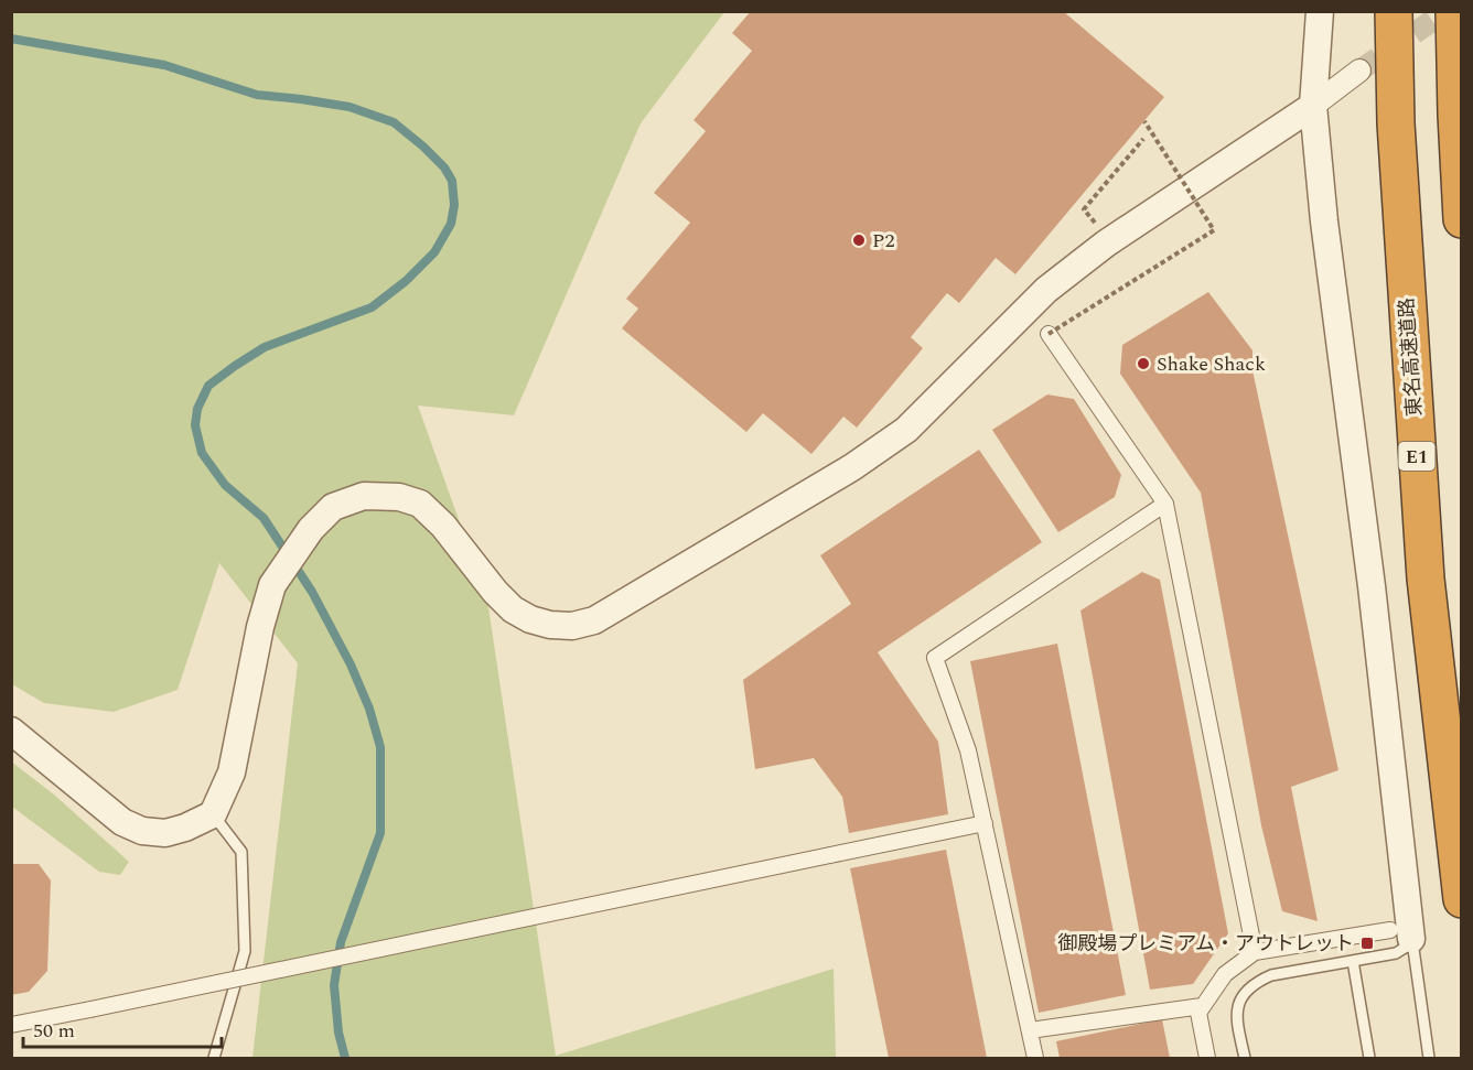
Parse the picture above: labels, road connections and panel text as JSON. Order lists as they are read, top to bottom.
{
  "streets": {
    "highway": ["東名高速道路", "E1"]
  },
  "places": {
    "other": ["P2", "Shake Shack"],
    "transit": ["御殿場プレミアム・アウトレット"]
  },
  "scale_bar": "50 m"
}
